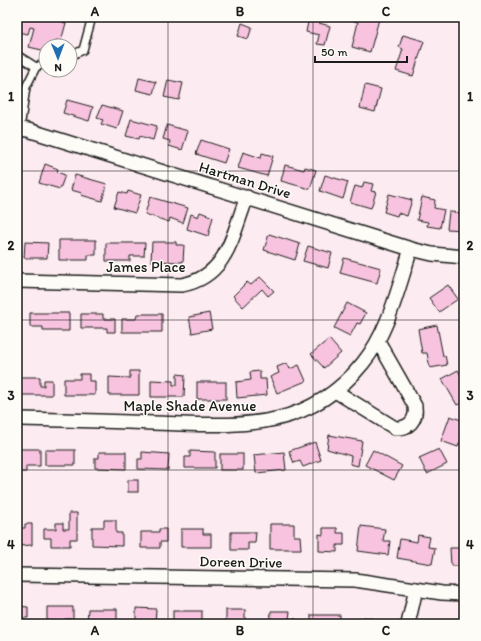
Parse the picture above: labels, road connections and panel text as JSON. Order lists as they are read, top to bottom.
{
  "streets": {
    "street": [
      "Hartman Drive",
      "James Place",
      "Maple Shade Avenue",
      "Doreen Drive"
    ]
  },
  "crossings": [
    ["Hartman Drive", "James Place"],
    ["Hartman Drive", "Maple Shade Avenue"]
  ],
  "scale_bar": "50 m",
  "north": "bottom",
  "grid": {
    "columns": ["A", "B", "C"],
    "rows": [
      "1",
      "2",
      "3",
      "4"
    ]
  }
}
